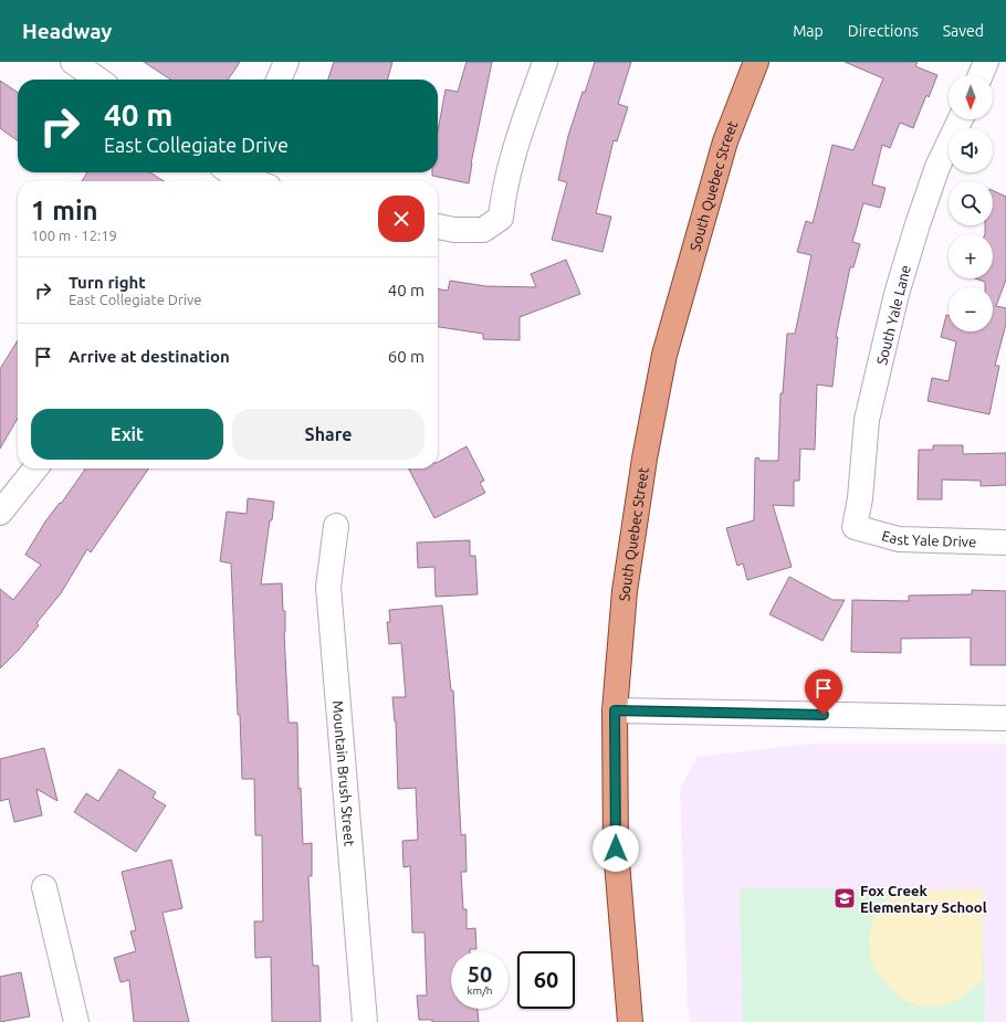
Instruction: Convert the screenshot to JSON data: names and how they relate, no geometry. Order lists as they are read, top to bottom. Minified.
{"streets":{"main road":["South Quebec Street"],"street":["South Yale Lane","East Yale Drive","Mountain Brush Street"]},"crossings":[["South Yale Lane","East Yale Drive"]],"places":{"school or university":["Fox Creek Elementary School"]},"north":"bottom","page":{"header":"Headway","nav":["Map","Directions","Saved"],"map_buttons":["+","−"],"turn":["40 m","East Collegiate Drive"],"heading":["1 min","100 m · 12:19"],"list":[{"name":"Turn right","note":"East Collegiate Drive","value":"40 m"},{"name":"Arrive at destination","value":"60 m"}],"buttons":["Exit","Share"],"speed":"50 km/h","limit":"60"}}
